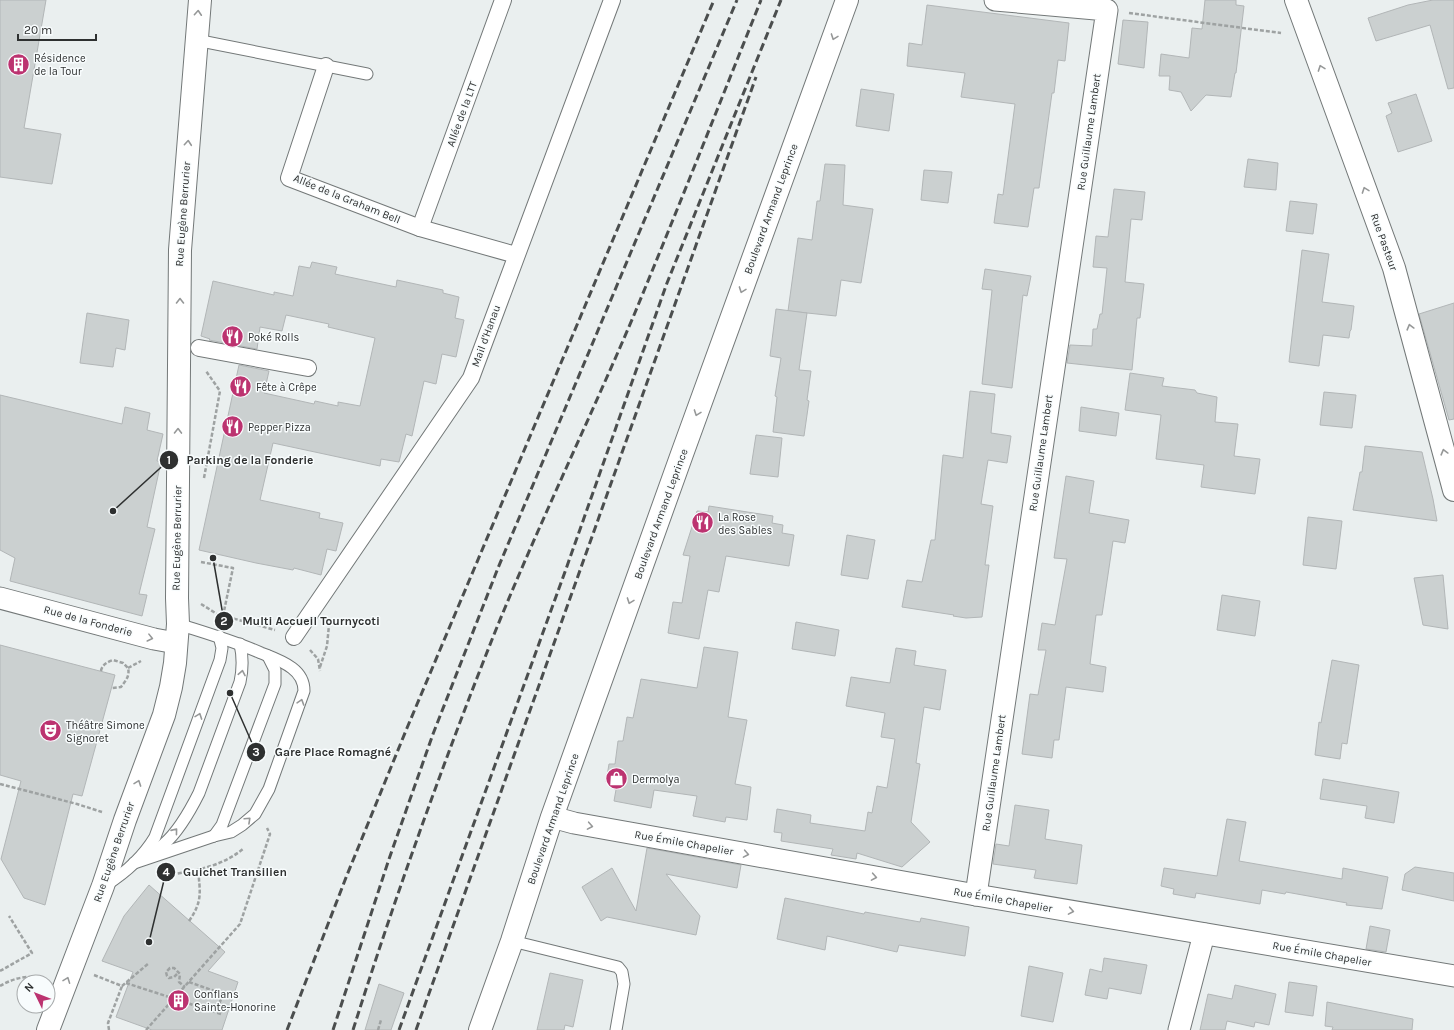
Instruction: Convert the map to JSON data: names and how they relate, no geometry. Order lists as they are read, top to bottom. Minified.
{"streets":{"street":["Allée de la LTT","Rue Guillaume Lambert","Allée de la Graham Bell","Boulevard Armand Leprince","Rue Eugène Berrurier","Rue Pasteur","Mail d'Hanau","Rue de la Fonderie","Rue Émile Chapelier"]},"crossings":[["Allée de la LTT","Allée de la Graham Bell"],["Rue Guillaume Lambert","Rue Émile Chapelier"],["Allée de la Graham Bell","Mail d'Hanau"],["Boulevard Armand Leprince","Rue Émile Chapelier"],["Rue Eugène Berrurier","Rue de la Fonderie"]],"one_way":["Boulevard Armand Leprince","Rue Eugène Berrurier","Rue Pasteur","Rue de la Fonderie","Rue Émile Chapelier"],"places":{"building":["Résidence de la Tour","Conflans Sainte-Honorine"],"restaurant":["Poké Rolls","Fête à Crêpe","Pepper Pizza","La Rose des Sables"],"other":["Parking de la Fonderie","Multi Accueil Tournycoti","Gare Place Romagné","Guichet Transilien"],"theatre":["Théâtre Simone Signoret"],"shop":["Dermolya"]},"scale_bar":"20 m","north":"top left"}
